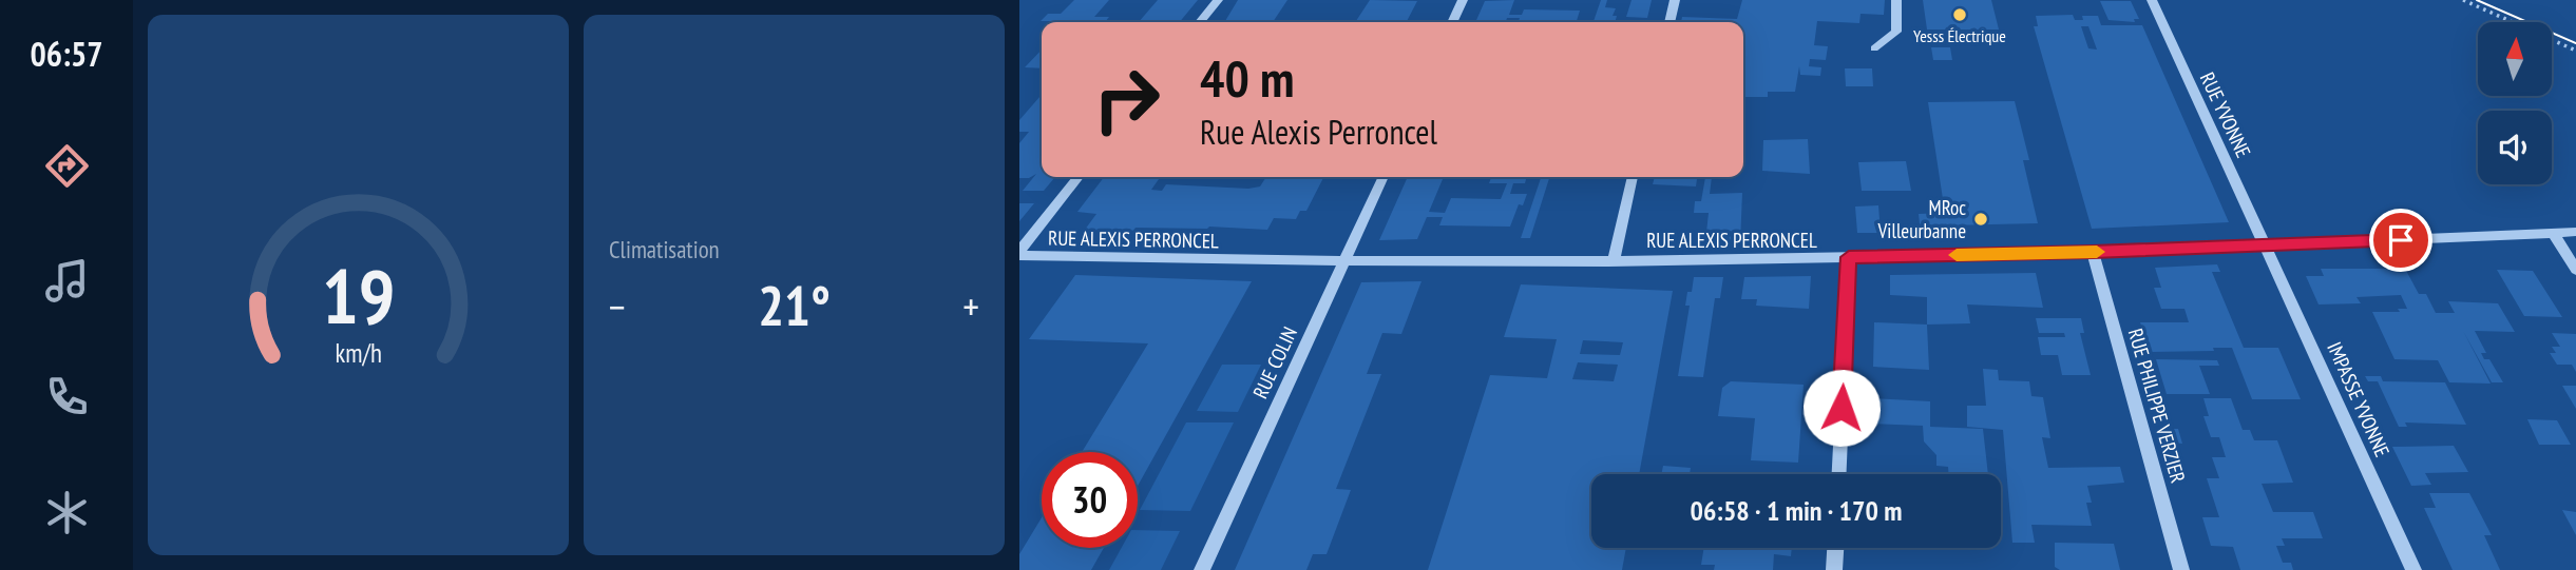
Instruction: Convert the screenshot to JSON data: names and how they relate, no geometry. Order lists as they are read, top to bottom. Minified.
{"streets":{"street":["RUE YVONNE","RUE ALEXIS PERRONCEL","RUE COLIN","IMPASSE YVONNE","RUE PHILIPPE VERZIER"]},"crossings":[["RUE YVONNE","RUE ALEXIS PERRONCEL"],["RUE YVONNE","IMPASSE YVONNE"],["RUE ALEXIS PERRONCEL","RUE COLIN"],["RUE ALEXIS PERRONCEL","IMPASSE YVONNE"],["RUE ALEXIS PERRONCEL","RUE PHILIPPE VERZIER"]],"places":["Yesss Électrique","MRoc Villeurbanne"],"north":"top","page":{"tabs":"06:57","tile":"Climatisation","turn":["40 m","Rue Alexis Perroncel"],"heat":["−","21°","+"],"limit":"30","trip":"06:58 · 1 min · 170 m","gauge":["19","km/h"]}}
